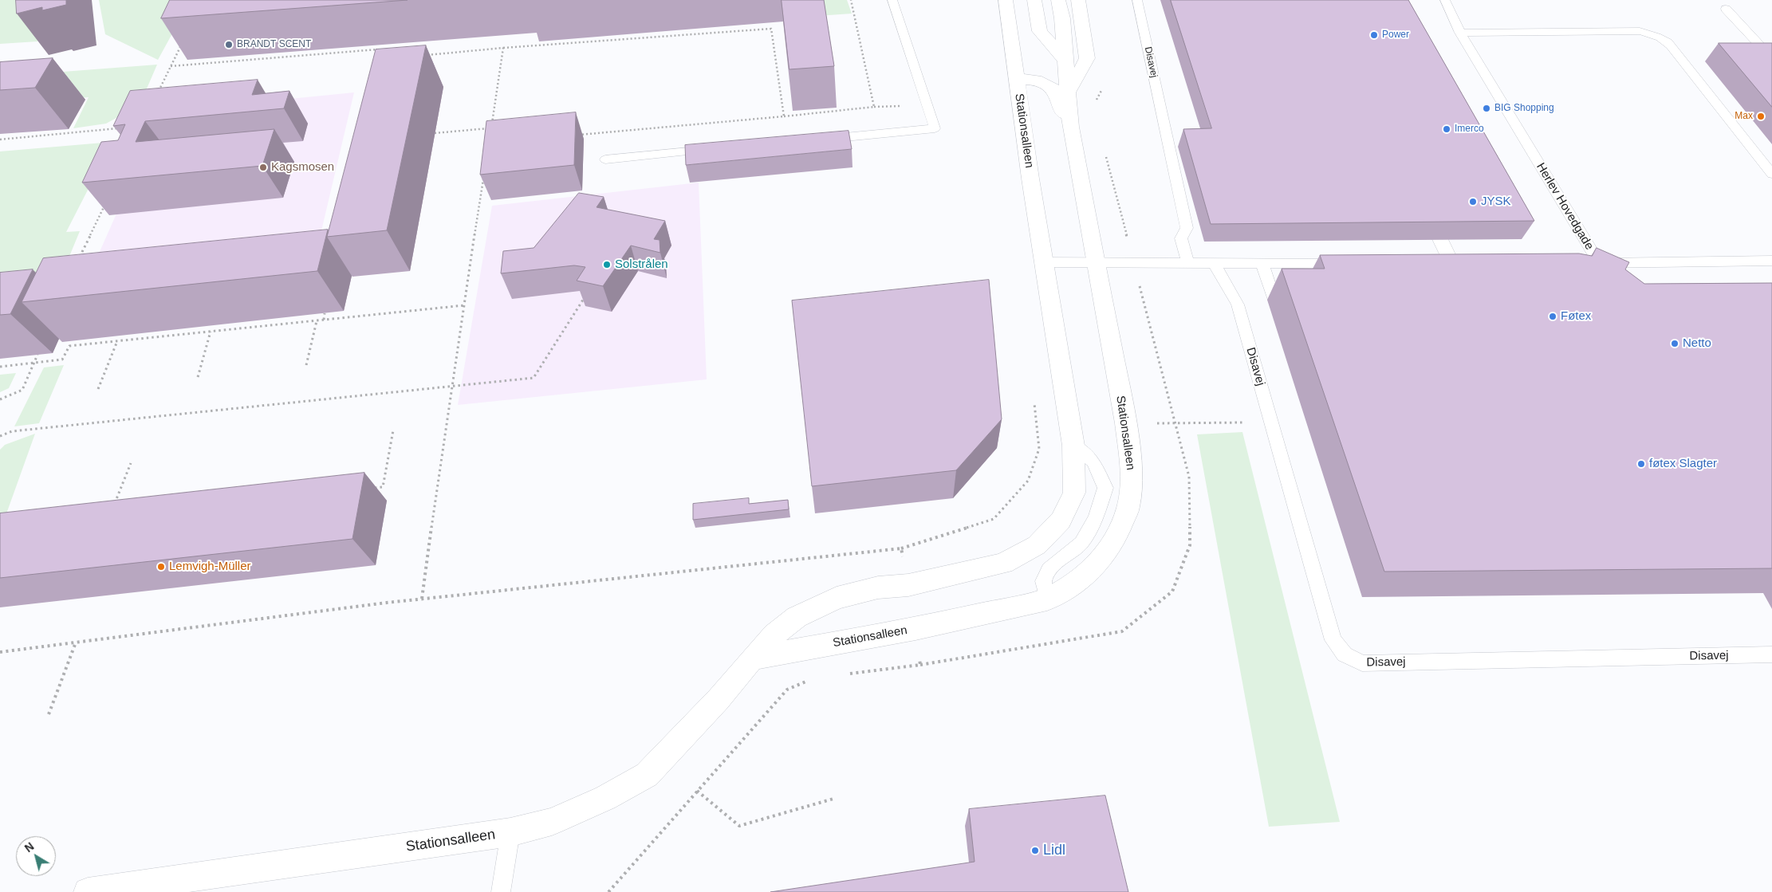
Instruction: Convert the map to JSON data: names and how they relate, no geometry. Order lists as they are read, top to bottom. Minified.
{"streets":{"street":["Stationsalleen"],"lane":["Disavej","Herlev Hovedgade"]},"places":["Power","BRANDT SCENT","BIG Shopping","Max","Imerco","Kagsmosen","JYSK","Solstrålen","Føtex","Netto","føtex Slagter","Lemvigh-Müller","Lidl"],"north":"top left"}
